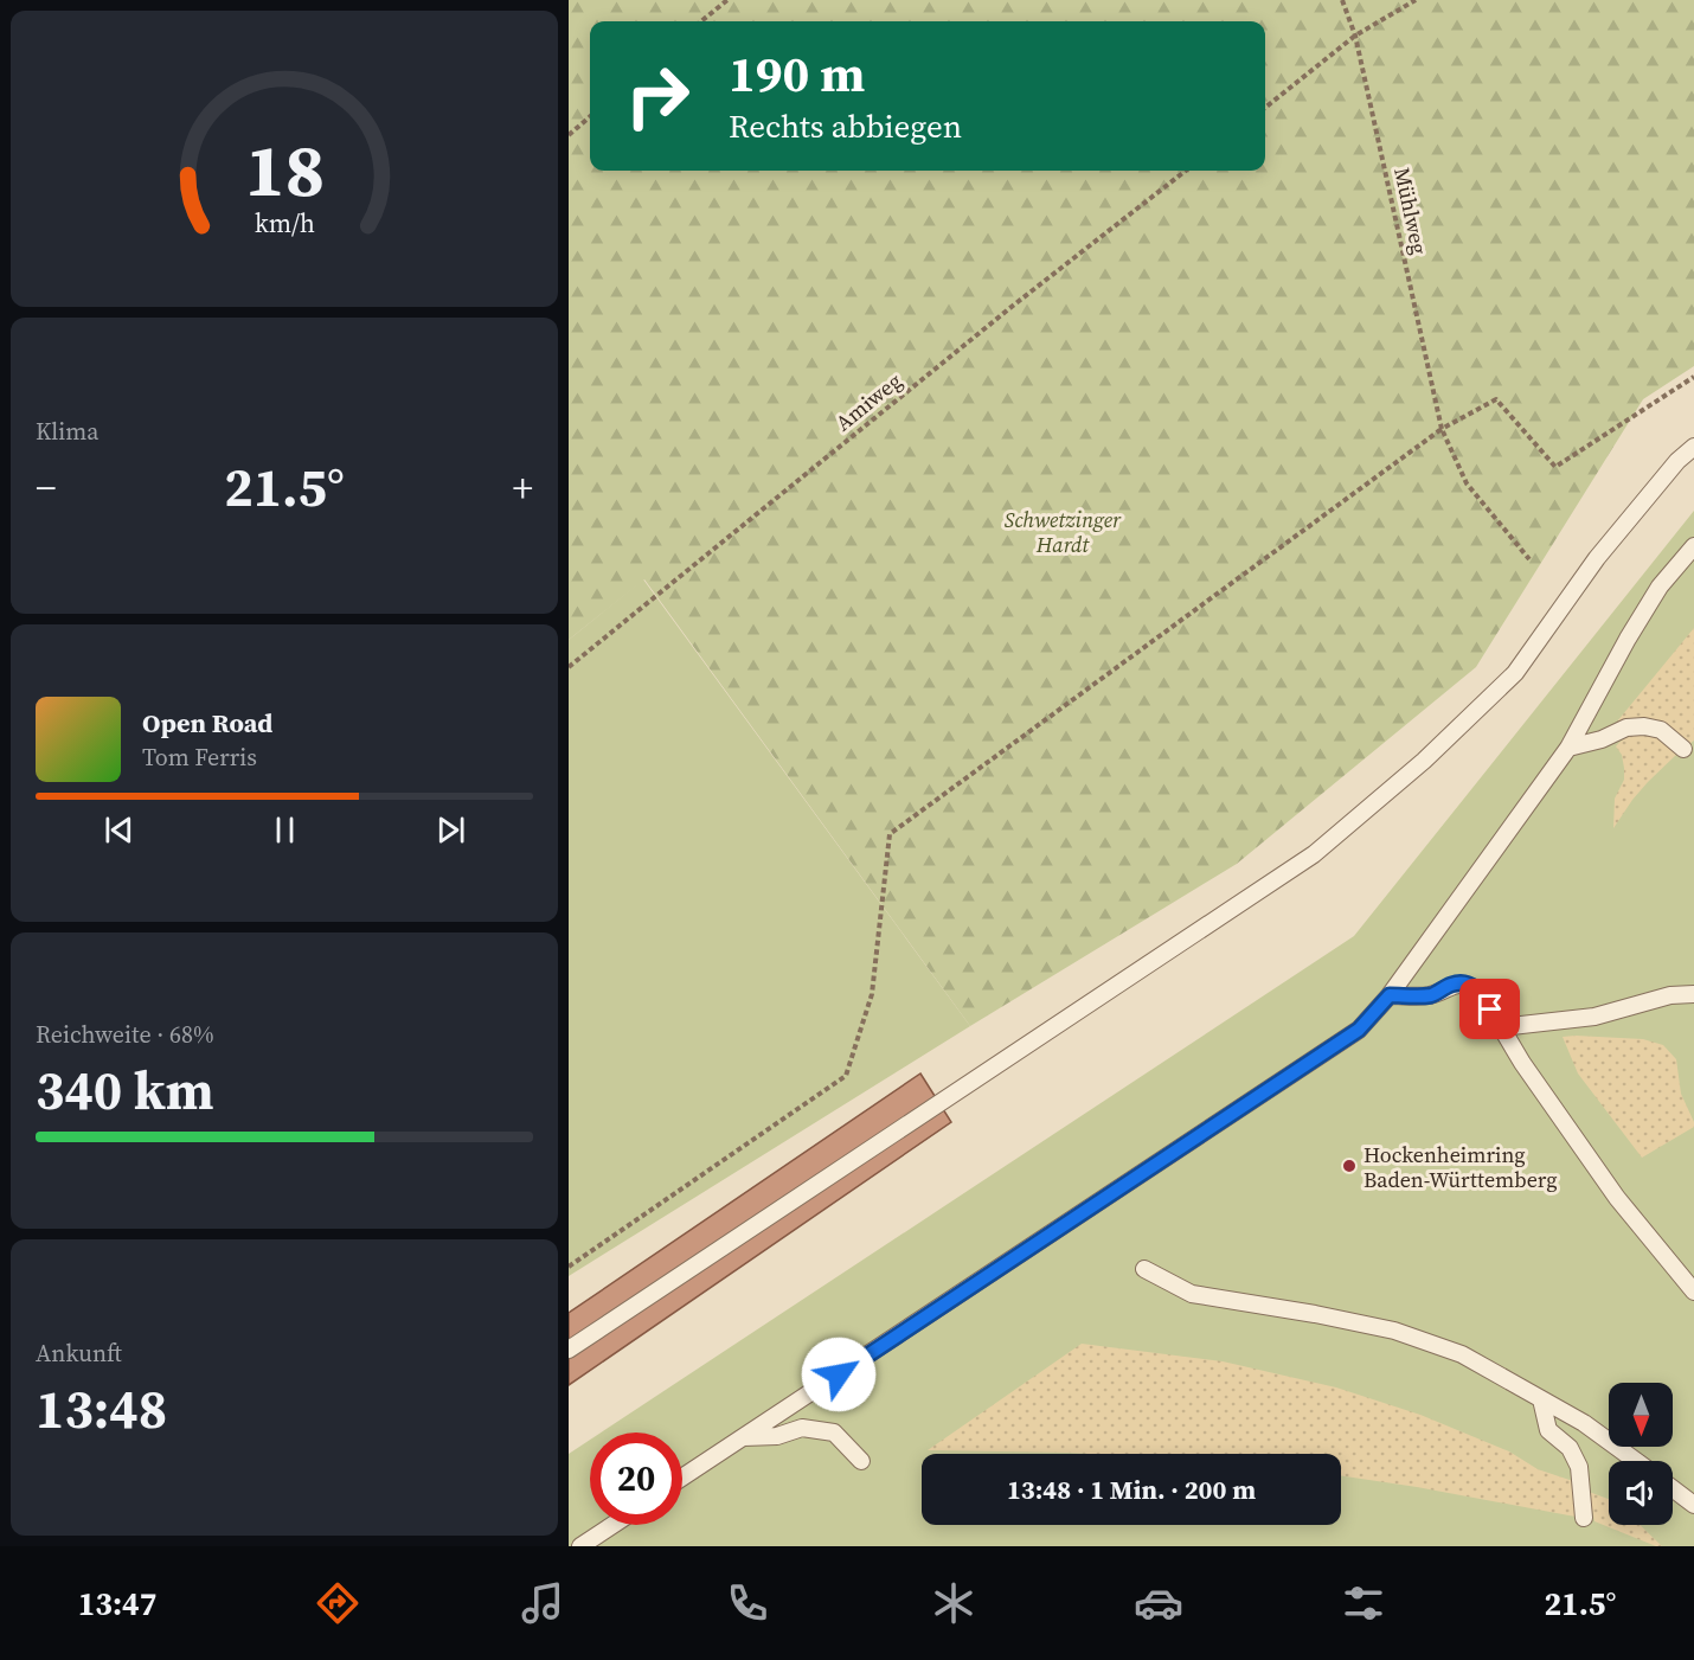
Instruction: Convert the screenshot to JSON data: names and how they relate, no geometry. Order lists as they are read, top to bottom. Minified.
{"streets":{"path":["Mühlweg","Amiweg"]},"parks":["Schwetzinger Hardt"],"places":["Hockenheimring Baden-Württemberg"],"north":"bottom","page":{"turn":["190 m","Rechts abbiegen"],"tile":["Klima",["Reichweite · 68%","340 km"],["Ankunft","13:48"]],"heat":["−","21.5°","+"],"song":["Open Road","Tom Ferris"],"limit":"20","trip":"13:48 · 1 Min. · 200 m","tabs":["13:47","21.5°"],"gauge":["18","km/h"]}}
